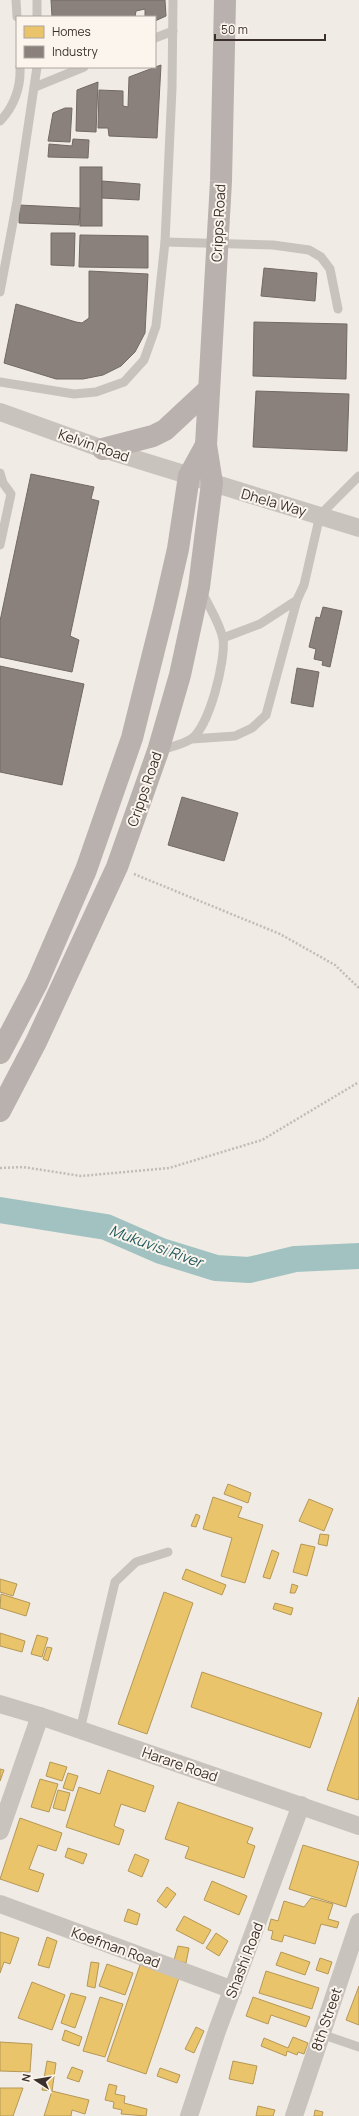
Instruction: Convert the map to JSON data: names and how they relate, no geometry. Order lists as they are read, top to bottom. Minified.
{"streets":{"main road":["Cripps Road"],"street":["Kelvin Road","Dhela Way","Harare Road","Koefman Road","Shashi Road","8th Street"]},"crossings":[["Cripps Road","Kelvin Road"],["Cripps Road","Dhela Way"],["Kelvin Road","Dhela Way"],["Harare Road","Shashi Road"],["Koefman Road","Shashi Road"]],"water":["Mukuvisi River"],"legend":["Homes","Industry"],"scale_bar":"50 m","north":"left"}
